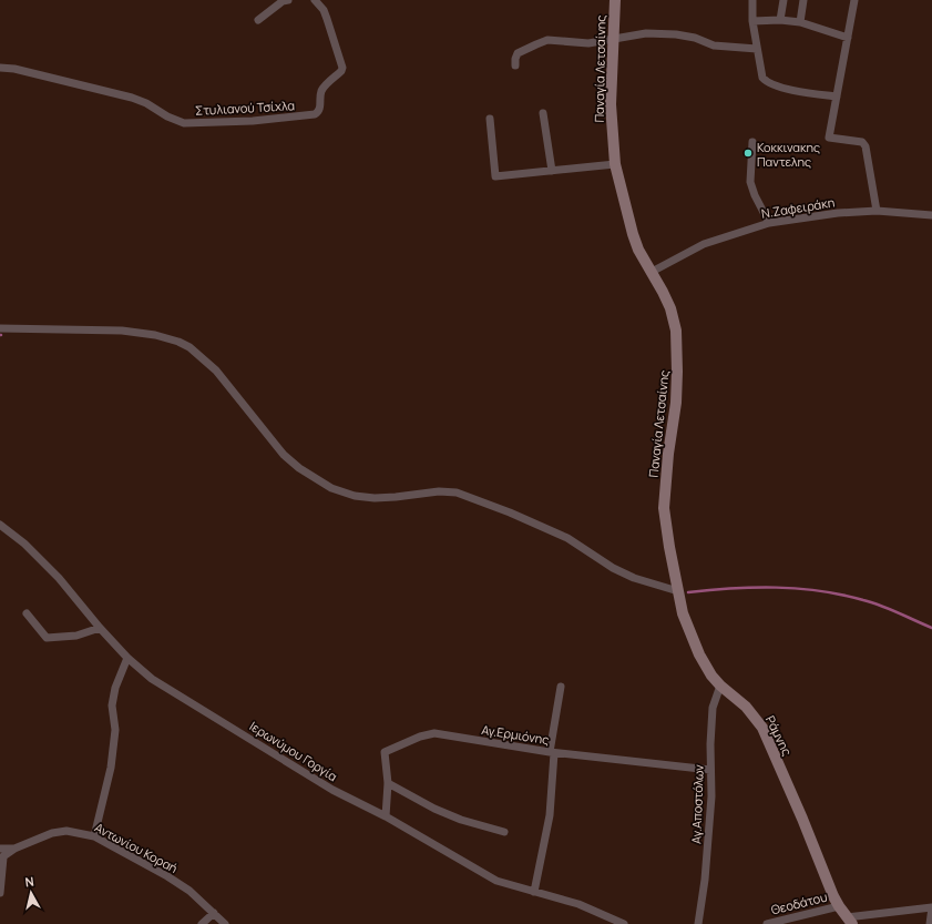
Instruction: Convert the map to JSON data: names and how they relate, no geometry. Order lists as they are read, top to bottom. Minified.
{"streets":{"main road":["Παναγία Λετσαίνης","Ράμνης"],"street":["Στυλιανού Τσίχλα","Ν.Ζαφειράκη","Αγ.Ερμιόνης","Ιερωνύμου Γοργία","Αγ.Αποστόλων","Αντωνίου Κοραή","Θεοδάτου"]},"crossings":[["Παναγία Λετσαίνης","Ν.Ζαφειράκη"],["Παναγία Λετσαίνης","Ράμνης"],["Αγ.Ερμιόνης","Ιερωνύμου Γοργία"],["Αγ.Ερμιόνης","Αγ.Αποστόλων"],["Ράμνης","Αγ.Αποστόλων"],["Ράμνης","Θεοδάτου"]],"places":["Κοκκινακης Παντελης"],"north":"top"}
